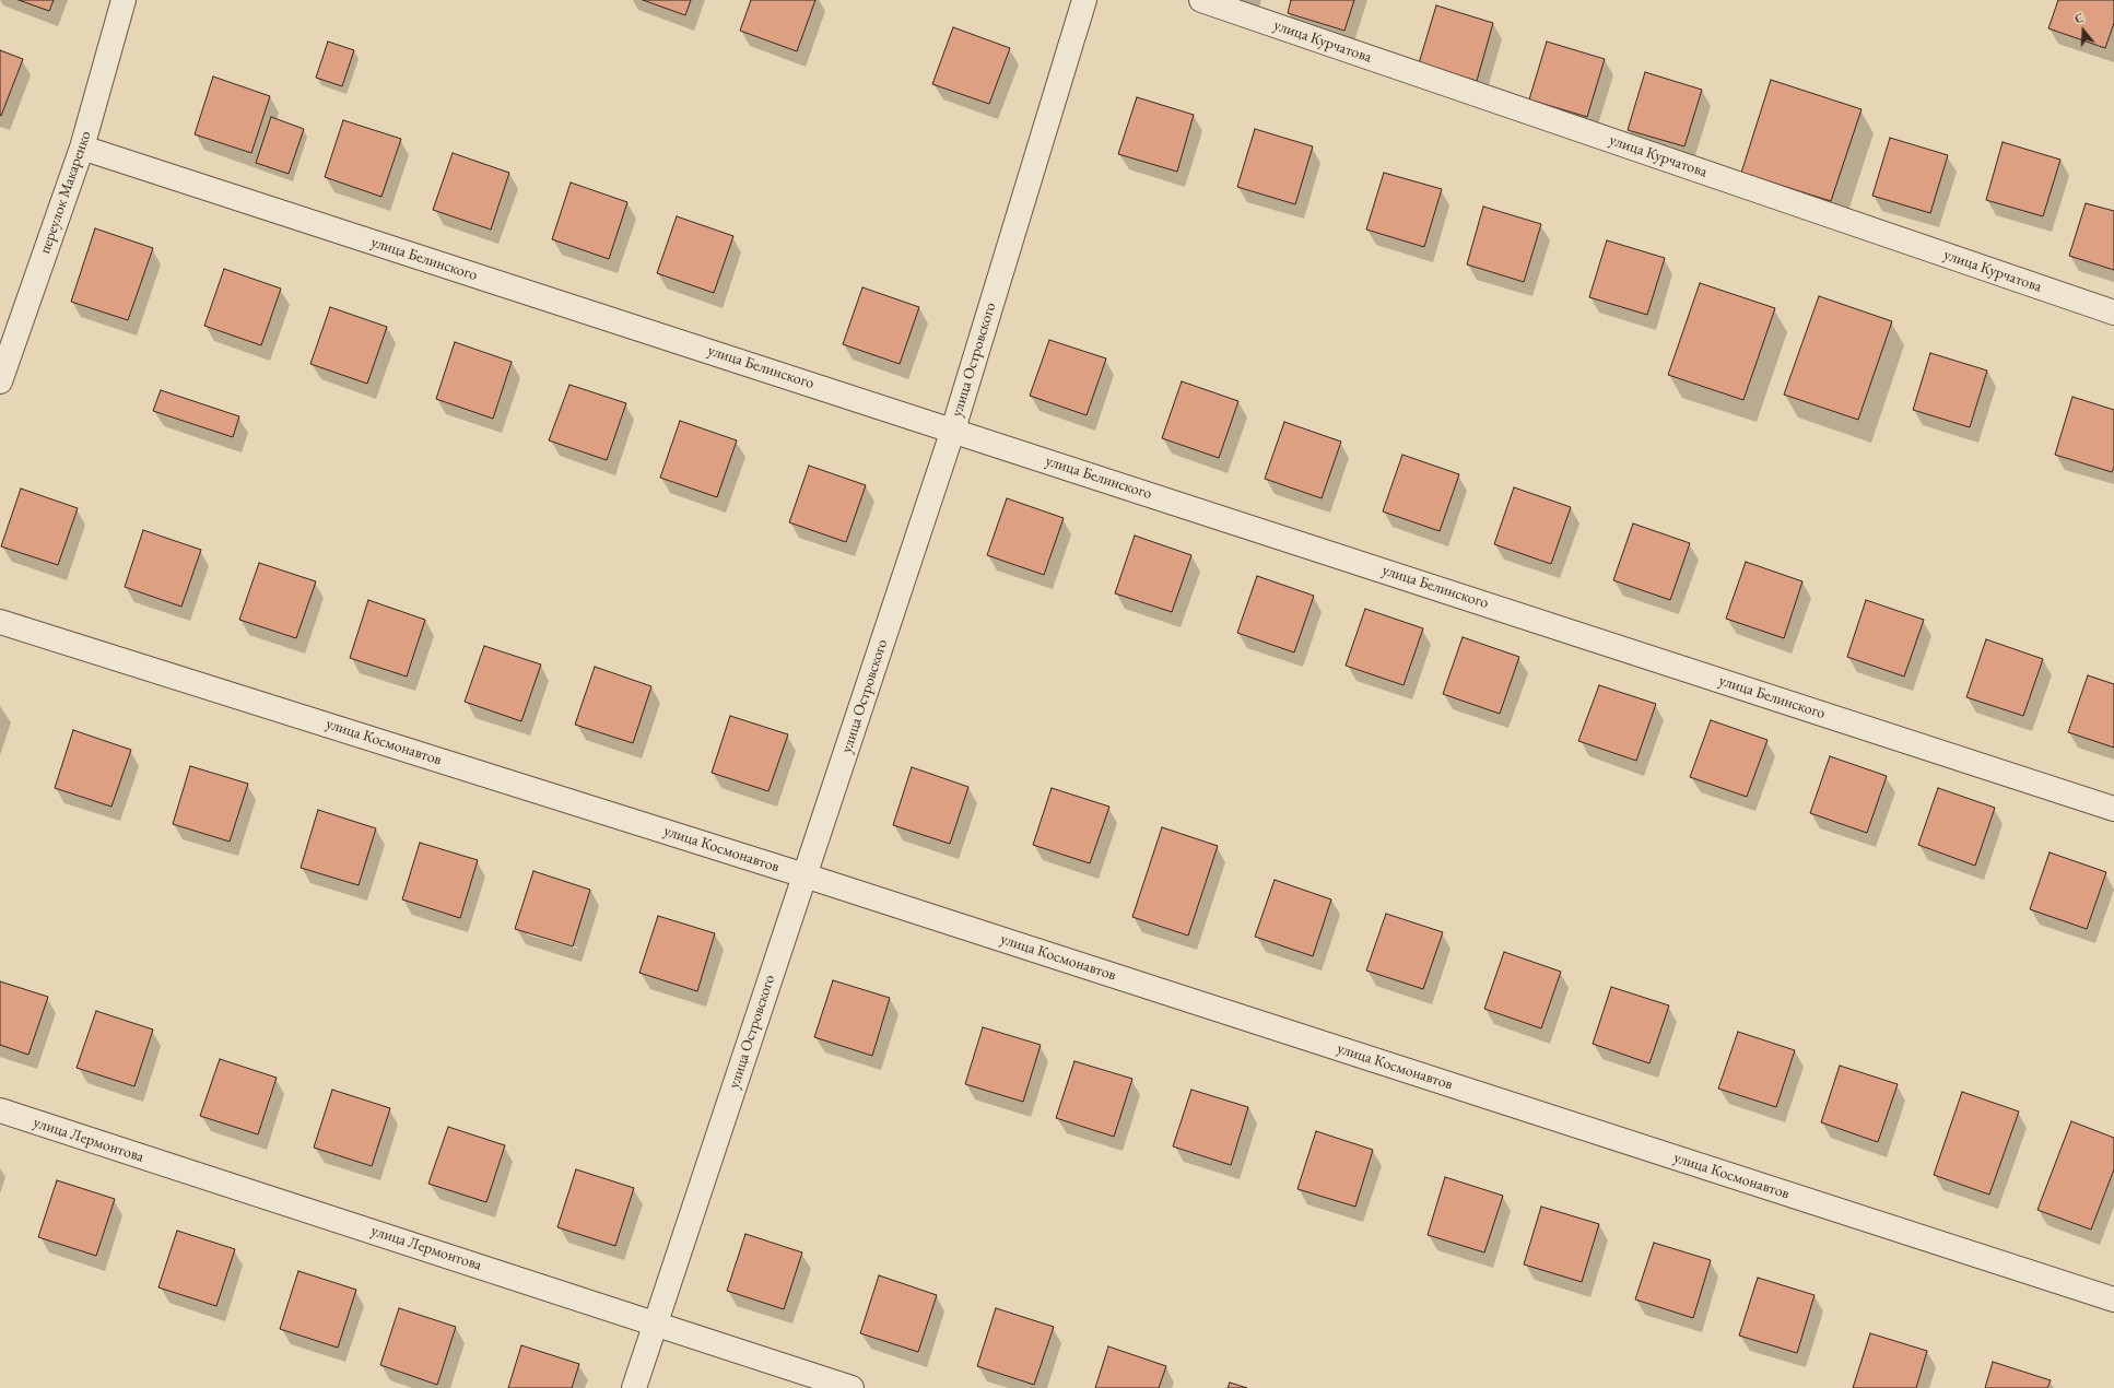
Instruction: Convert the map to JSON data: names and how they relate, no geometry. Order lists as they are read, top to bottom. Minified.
{"streets":{"street":["улица Курчатова","переулок Макаренко","улица Белинского","улица Островского","улица Космонавтов","улица Лермонтова"]},"crossings":[["переулок Макаренко","улица Белинского"],["улица Белинского","улица Островского"],["улица Островского","улица Космонавтов"],["улица Островского","улица Лермонтова"]],"north":"top"}
